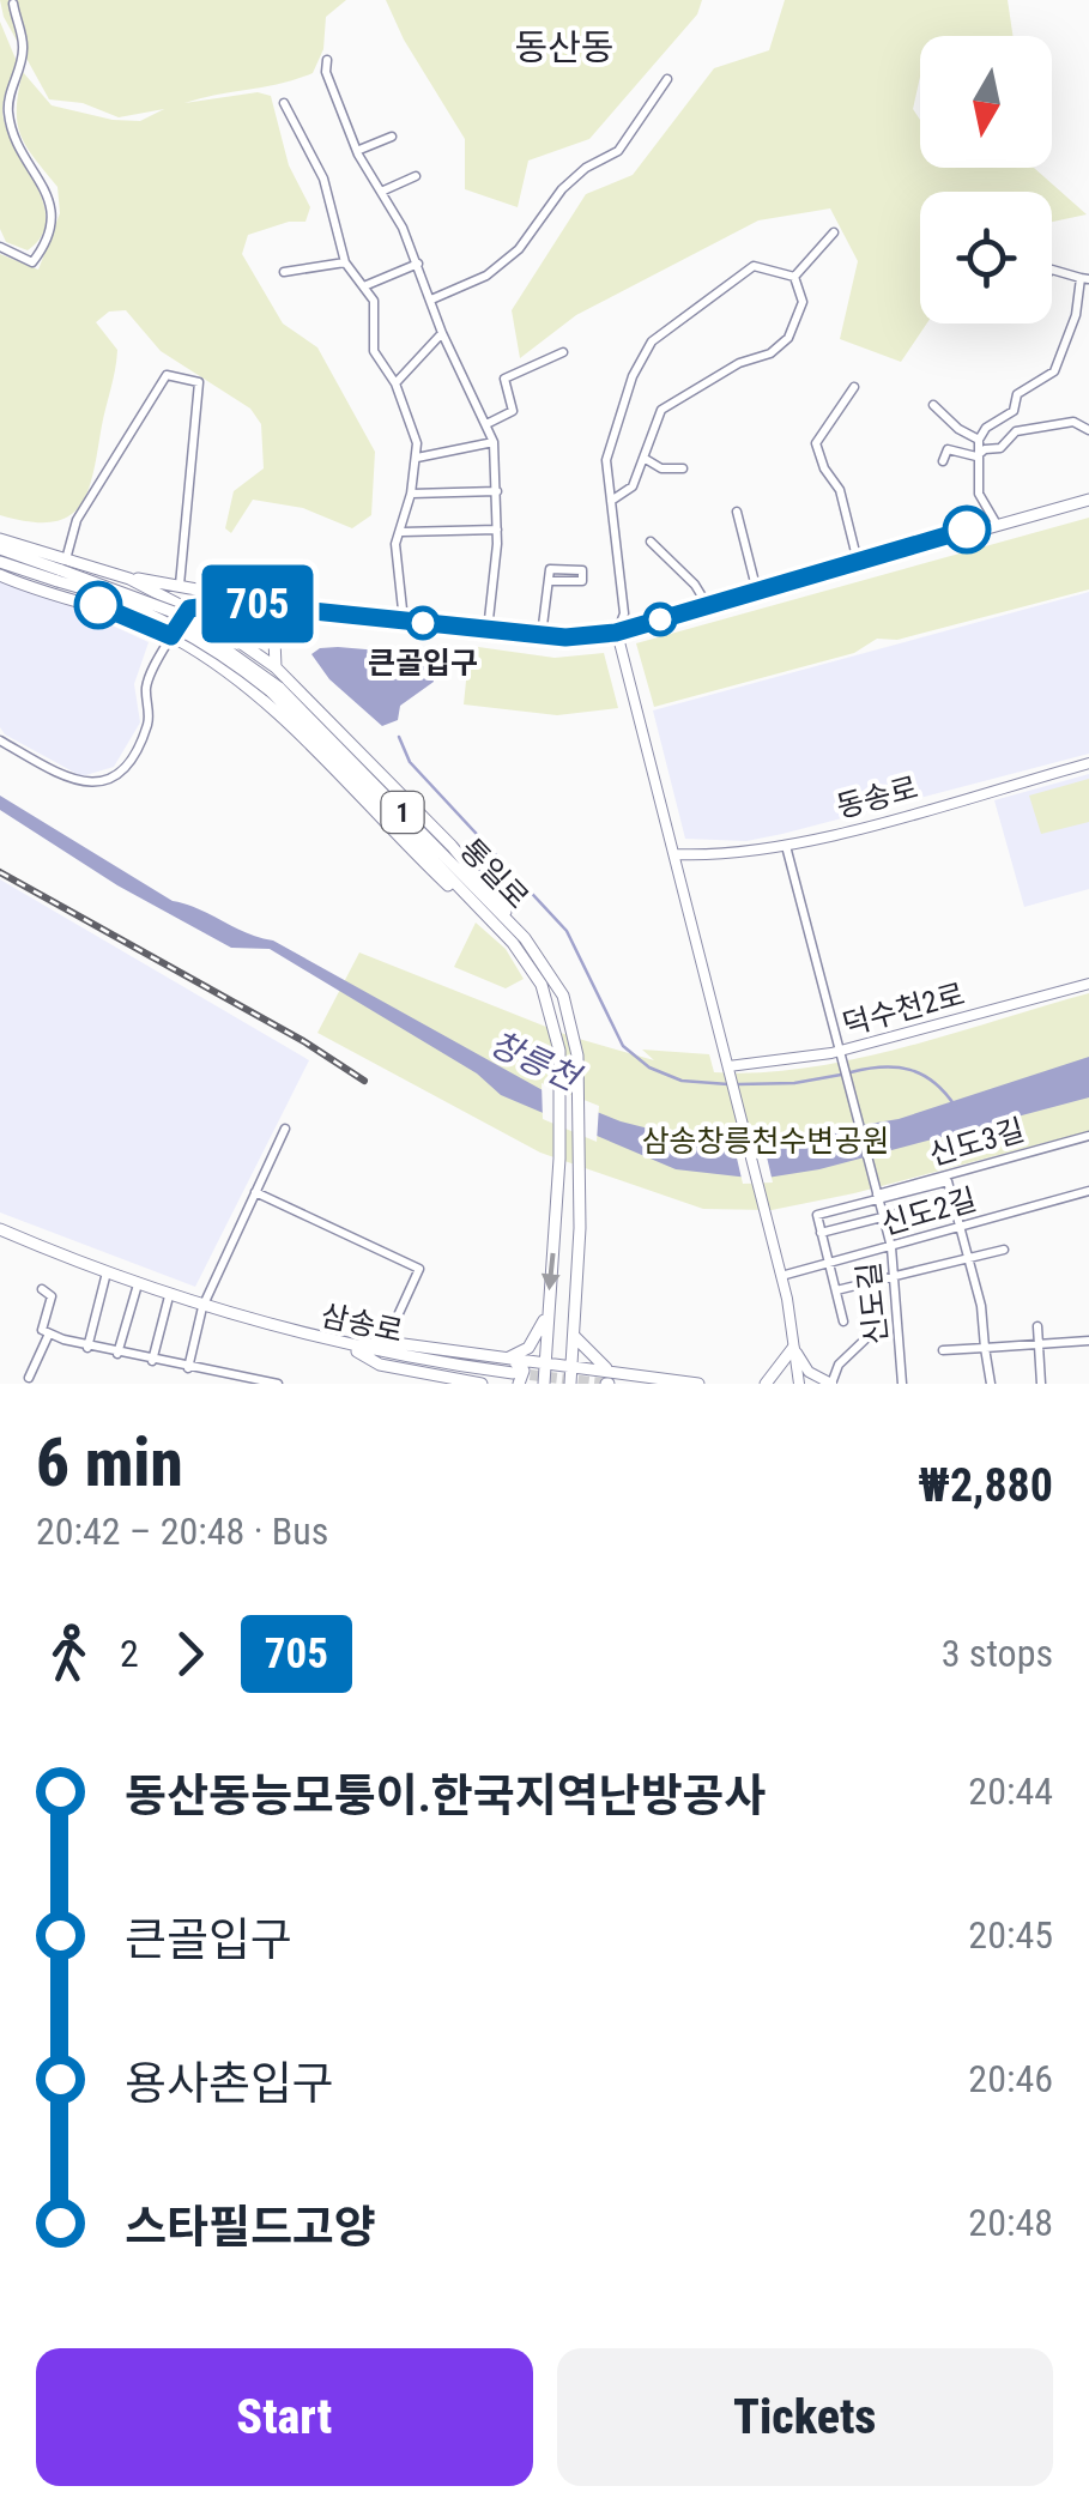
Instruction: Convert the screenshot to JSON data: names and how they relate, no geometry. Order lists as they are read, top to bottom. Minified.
{"streets":{"main road":["동송로","1","통일로","덕수천2로","삼송로"],"street":["신도3길","신도2길","신도길"]},"crossings":[["동송로","신도길"],["덕수천2로","신도길"],["신도3길","신도길"],["신도2길","신도길"]],"districts":["동산동"],"water":["창릉천"],"parks":["삼송창릉천수변공원"],"places":["큰골입구"],"lines":["bus line 705"],"north":"bottom","page":{"on_map":"705","heading":["6 min","20:42 – 20:48 · Bus","₩2,880"],"legs":["2","705","3 stops"],"list":[{"name":"동산동능모퉁이.한국지역난방공사","value":"20:44"},{"name":"큰골입구","value":"20:45"},{"name":"용사촌입구","value":"20:46"},{"name":"스타필드고양","value":"20:48"}],"buttons":["Start","Tickets"]}}
